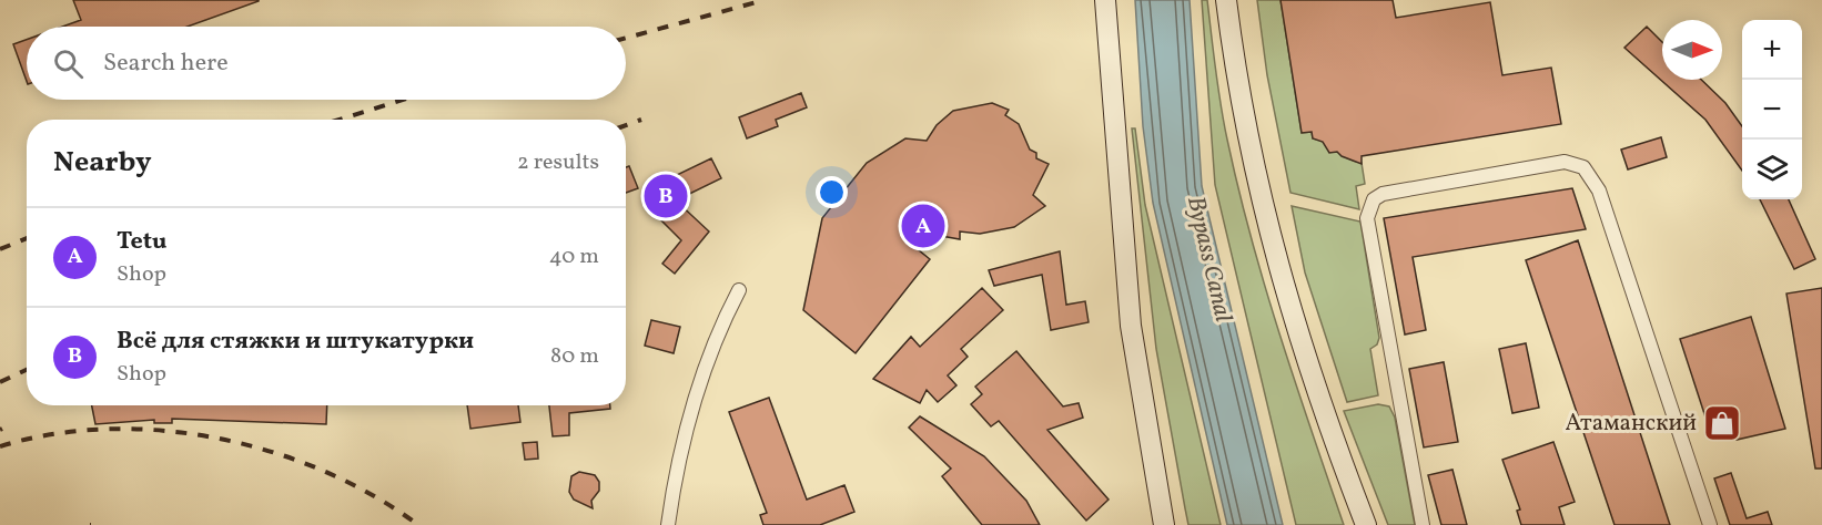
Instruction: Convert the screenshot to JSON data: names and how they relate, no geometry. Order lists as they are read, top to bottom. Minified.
{"water":["Bypass Canal"],"places":{"shop":["Атаманский"]},"north":"right","page":{"map_buttons":["+","−"],"search":"Search here","heading":["Nearby","2 results"],"pins":["B","A"],"list":[{"mark":"A","name":"Tetu","note":"Shop","value":"40 m"},{"mark":"B","name":"Всё для стяжки и штукатурки","note":"Shop","value":"80 m"}]}}
